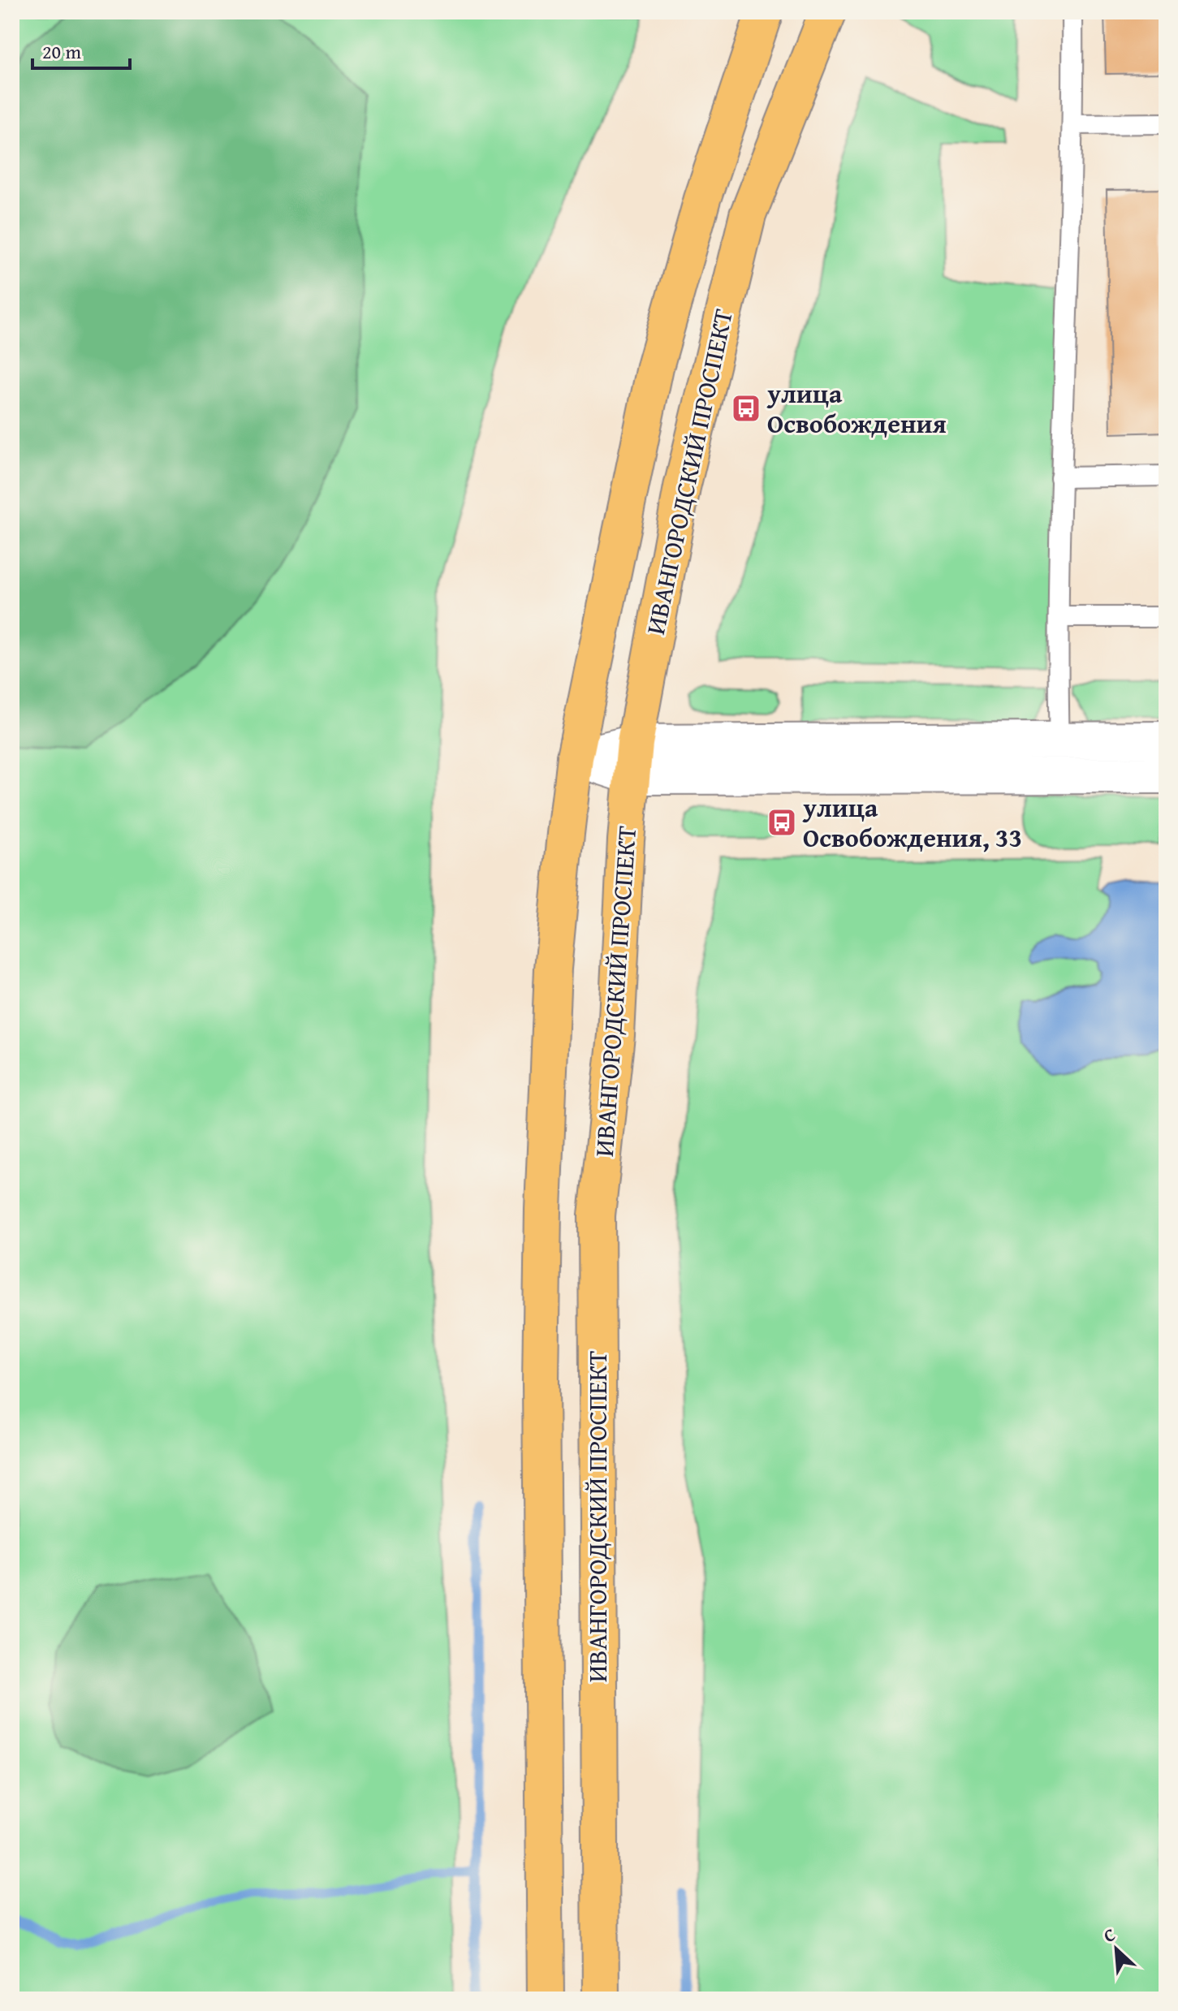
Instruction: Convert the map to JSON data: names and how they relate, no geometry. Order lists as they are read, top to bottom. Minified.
{"streets":{"highway":["ИВАНГОРОДСКИЙ ПРОСПЕКТ"]},"places":{"bus stop":["улица Освобождения","улица Освобождения, 33"]},"scale_bar":"20 m","north":"top left"}
